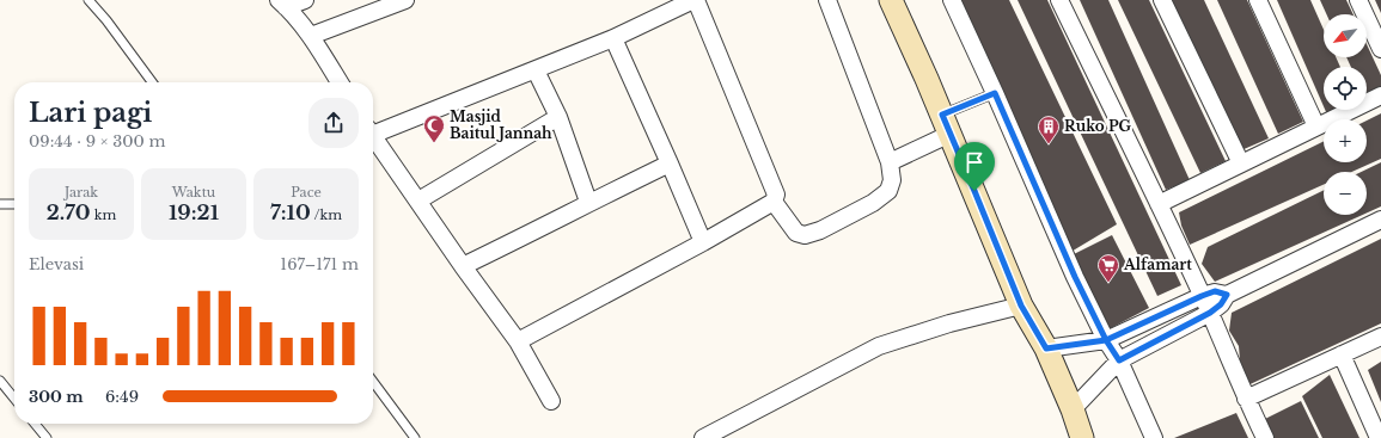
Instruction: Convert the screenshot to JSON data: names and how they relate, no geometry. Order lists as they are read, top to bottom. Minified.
{"places":{"mosque":["Masjid Baitul Jannah"],"building":["Ruko PG"],"supermarket":["Alfamart"]},"north":"bottom left","page":{"map_buttons":["+","−"],"heading":["Lari pagi","09:44 · 9 × 300 m"],"stats":[["Jarak","2.70 km"],["Waktu","19:21"],["Pace","7:10 /km"]],"chart":["Elevasi","167–171 m"],"list":[{"name":"300 m","note":"6:49"}]}}
